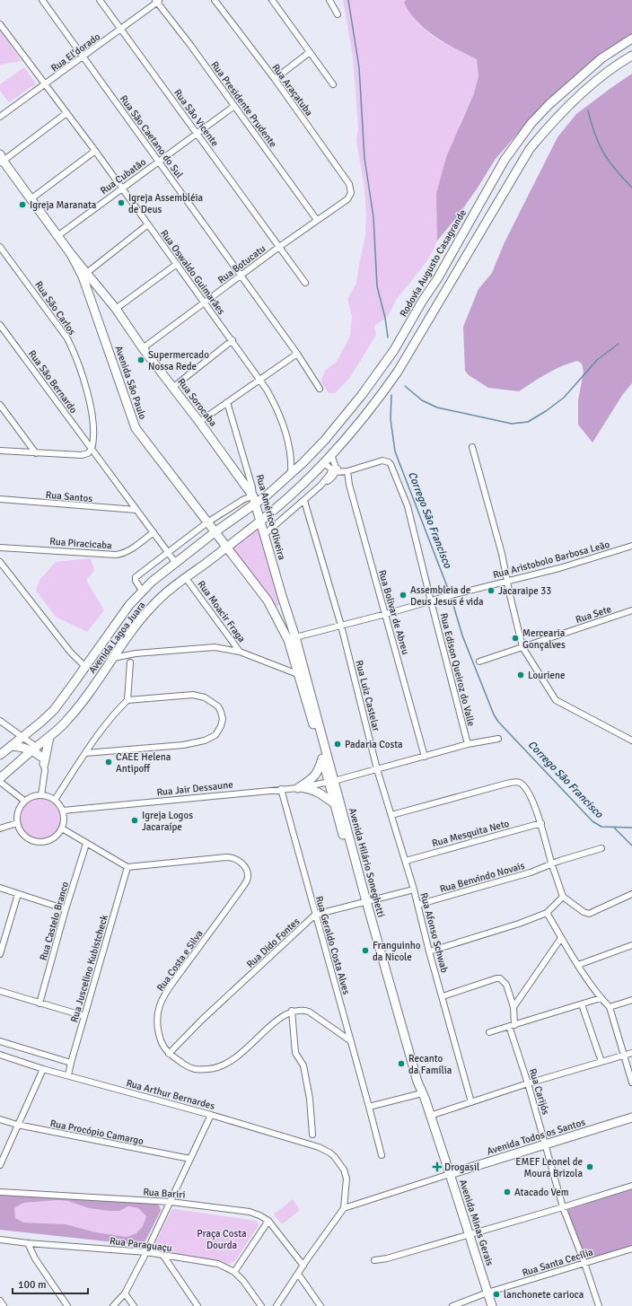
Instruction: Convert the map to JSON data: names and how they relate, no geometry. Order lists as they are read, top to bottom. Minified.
{"streets":{"street":["Rua El'dorado","Rua Araçatuba","Rua Presidente Prudente","Rua São Vicente","Rua São Caetano do Sul","Rua Cubatão","Rodovia Augusto Casagrande","Rua Botucatu","Rua Oswaldo Guimarães","Rua São Carlos","Rua São Bernardo","Avenida São Paulo","Rua Sorocaba","Rua Santos","Rua Américo Oliveira","Rua Piracicaba","Rua Aristobolo Barbosa Leão","Rua Moacir Fraga","Rua Bolivar de Abreu","Rua Sete","Avenida Lagoa Juara","Rua Edison Queiroz do Valle","Rua Luiz Castelar","Rua Jair Dessaune","Rua Mesquita Neto","Avenida Hilário Soneghetti","Rua Benvindo Novais","Rua Castelo Branco","Rua Afonso Schwab","Rua Dido Fontes","Rua Geraldo Costa Alves","Rua Costa e Silva","Rua Juscelino Kubistcheck","Rua Carijós","Rua Arthur Bernardes","Rua Procópio Camargo","Avenida Todos os Santos","Rua Bariri","Avenida Minas Gerais","Rua Paraguaçu","Rua Santa Cecília"]},"crossings":[["Rua El'dorado","Rua Presidente Prudente"],["Rua El'dorado","Rua São Vicente"],["Rua El'dorado","Rua São Caetano do Sul"],["Rua El'dorado","Rua Oswaldo Guimarães"],["Rua Araçatuba","Rua Botucatu"],["Rua Presidente Prudente","Rua Cubatão"],["Rua Presidente Prudente","Rua Botucatu"],["Rua São Vicente","Rua Cubatão"],["Rua São Vicente","Rua Botucatu"],["Rua São Caetano do Sul","Rua Cubatão"],["Rua São Caetano do Sul","Rua Botucatu"],["Rua Cubatão","Rua Oswaldo Guimarães"],["Rua Cubatão","Avenida São Paulo"],["Rodovia Augusto Casagrande","Rua Oswaldo Guimarães"],["Rodovia Augusto Casagrande","Rua Sorocaba"],["Rodovia Augusto Casagrande","Rua Américo Oliveira"],["Rodovia Augusto Casagrande","Avenida Lagoa Juara"],["Rua Botucatu","Rua Oswaldo Guimarães"],["Rua Botucatu","Rua Sorocaba"],["Rua São Carlos","Rua São Bernardo"],["Avenida São Paulo","Rua Sorocaba"],["Avenida São Paulo","Rua Américo Oliveira"],["Avenida São Paulo","Rua Aristobolo Barbosa Leão"],["Avenida São Paulo","Avenida Lagoa Juara"],["Avenida São Paulo","Avenida Hilário Soneghetti"],["Rua Sorocaba","Rua Américo Oliveira"],["Rua Sorocaba","Avenida Lagoa Juara"],["Rua Américo Oliveira","Rua Aristobolo Barbosa Leão"],["Rua Américo Oliveira","Avenida Lagoa Juara"],["Rua Américo Oliveira","Avenida Hilário Soneghetti"],["Rua Aristobolo Barbosa Leão","Rua Bolivar de Abreu"],["Rua Aristobolo Barbosa Leão","Rua Edison Queiroz do Valle"],["Rua Aristobolo Barbosa Leão","Rua Luiz Castelar"],["Rua Aristobolo Barbosa Leão","Avenida Hilário Soneghetti"],["Rua Moacir Fraga","Avenida Lagoa Juara"],["Rua Moacir Fraga","Avenida Hilário Soneghetti"],["Rua Bolivar de Abreu","Rua Edison Queiroz do Valle"],["Rua Bolivar de Abreu","Rua Jair Dessaune"],["Rua Edison Queiroz do Valle","Rua Jair Dessaune"],["Rua Luiz Castelar","Rua Jair Dessaune"],["Rua Luiz Castelar","Rua Afonso Schwab"],["Rua Jair Dessaune","Avenida Hilário Soneghetti"],["Rua Jair Dessaune","Rua Afonso Schwab"],["Rua Jair Dessaune","Rua Geraldo Costa Alves"],["Rua Mesquita Neto","Rua Afonso Schwab"],["Avenida Hilário Soneghetti","Rua Dido Fontes"],["Avenida Hilário Soneghetti","Avenida Minas Gerais"],["Rua Benvindo Novais","Rua Afonso Schwab"],["Rua Afonso Schwab","Rua Dido Fontes"],["Rua Afonso Schwab","Rua Carijós"],["Rua Dido Fontes","Rua Geraldo Costa Alves"],["Rua Dido Fontes","Rua Costa e Silva"],["Rua Costa e Silva","Rua Juscelino Kubistcheck"],["Rua Juscelino Kubistcheck","Rua Arthur Bernardes"],["Rua Carijós","Avenida Todos os Santos"],["Rua Carijós","Rua Santa Cecília"],["Rua Arthur Bernardes","Avenida Todos os Santos"],["Avenida Todos os Santos","Avenida Minas Gerais"],["Avenida Minas Gerais","Rua Santa Cecília"]],"water":["Corrego São Francisco"],"parks":["Praça Costa Dourda"],"places":{"other":["Igreja Assembléia de Deus","Igreja Maranata","Supermercado Nossa Rede","Jacaraipe 33","Assembleia de Deus Jesus é vida","Mercearia Gonçalves","Louriene","Padaria Costa","CAEE Helena Antipoff","Igreja Logos Jacaraípe","Franguinho da Nicole","Recanto da Família","EMEF Leonel de Moura Brizola","Atacado Vem","lanchonete carioca"],"health":["Drogasil"]},"scale_bar":"100 m"}
